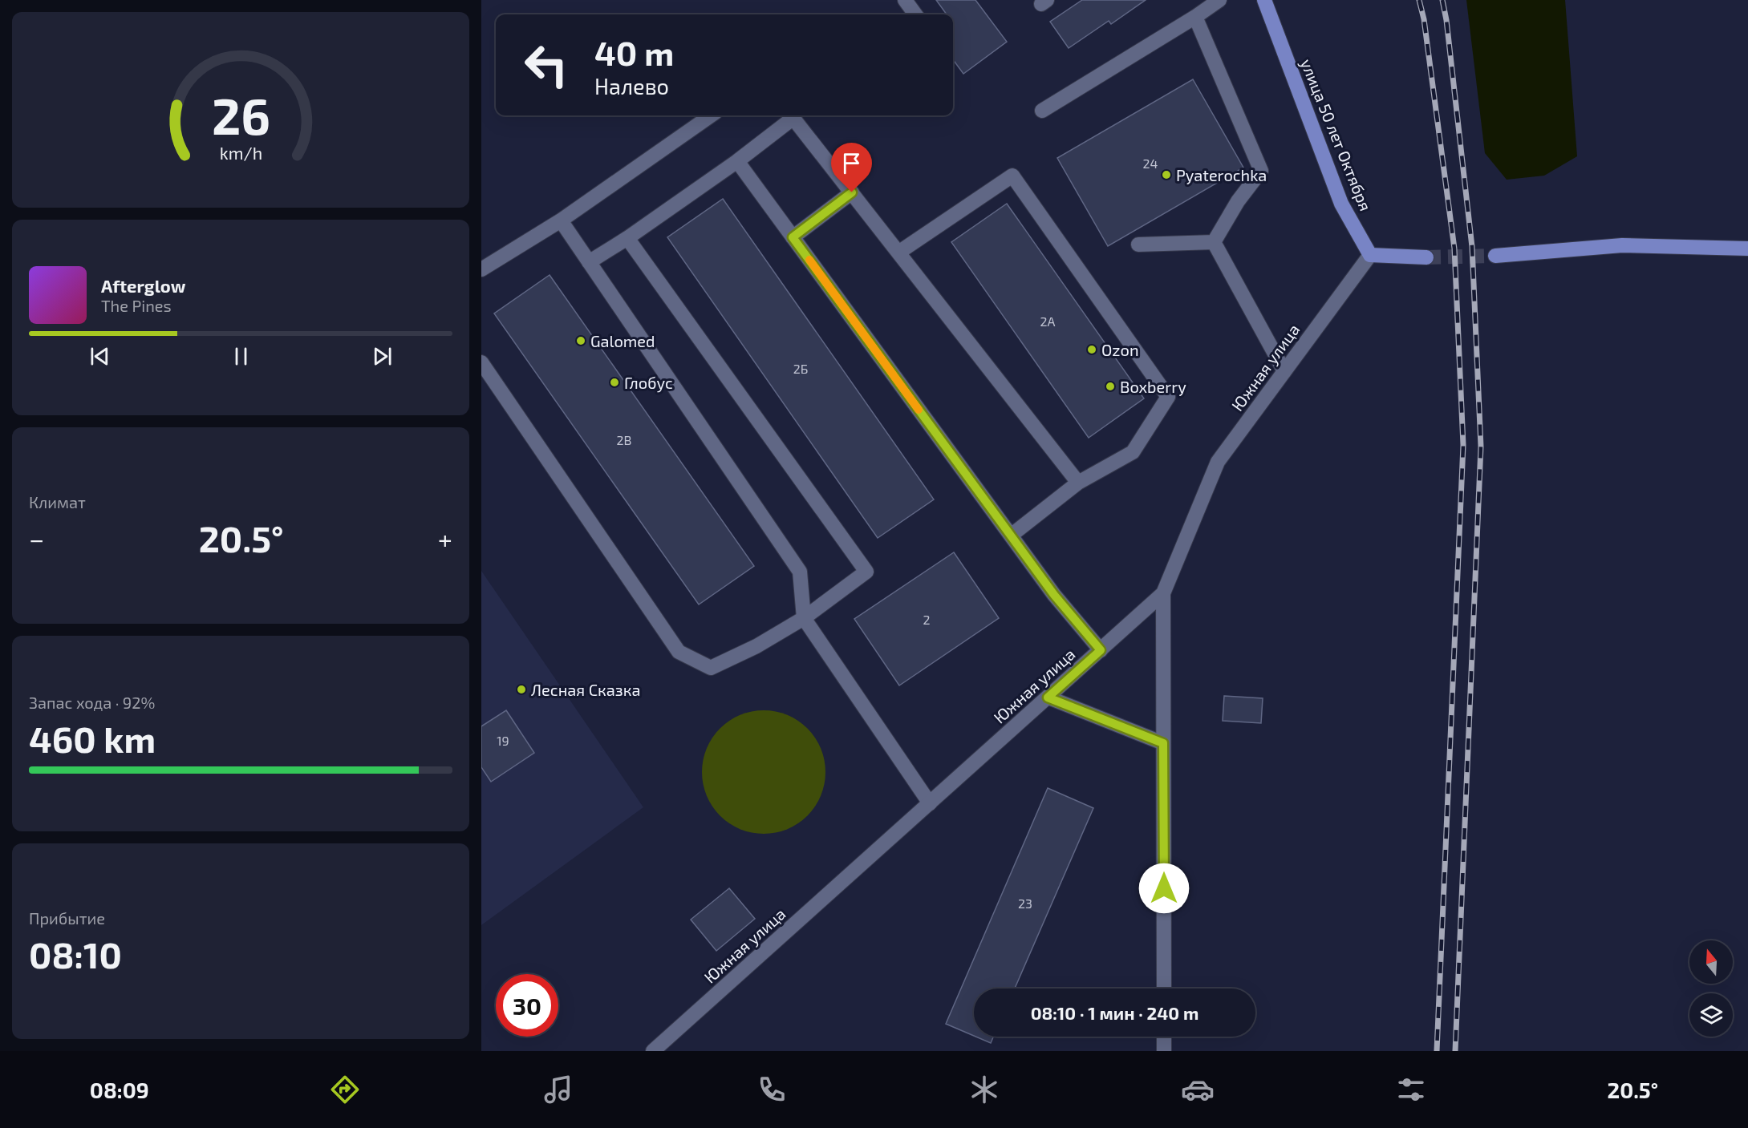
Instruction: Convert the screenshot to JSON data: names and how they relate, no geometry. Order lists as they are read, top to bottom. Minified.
{"streets":{"main road":["улица 50 лет Октября"],"street":["Южная улица"]},"crossings":[["улица 50 лет Октября","Южная улица"]],"places":["Pyaterochka","Galomed","Ozon","Глобус","Boxberry","Лесная Сказка"],"house_numbers":["24","2А","2Б","2В","2","19","23"],"north":"top","page":{"turn":["40 m","Налево"],"song":["Afterglow","The Pines"],"tile":["Климат",["Запас хода · 92%","460 km"],["Прибытие","08:10"]],"heat":["−","20.5°","+"],"limit":"30","trip":"08:10 · 1 мин · 240 m","tabs":["08:09","20.5°"],"gauge":["26","km/h"]}}
